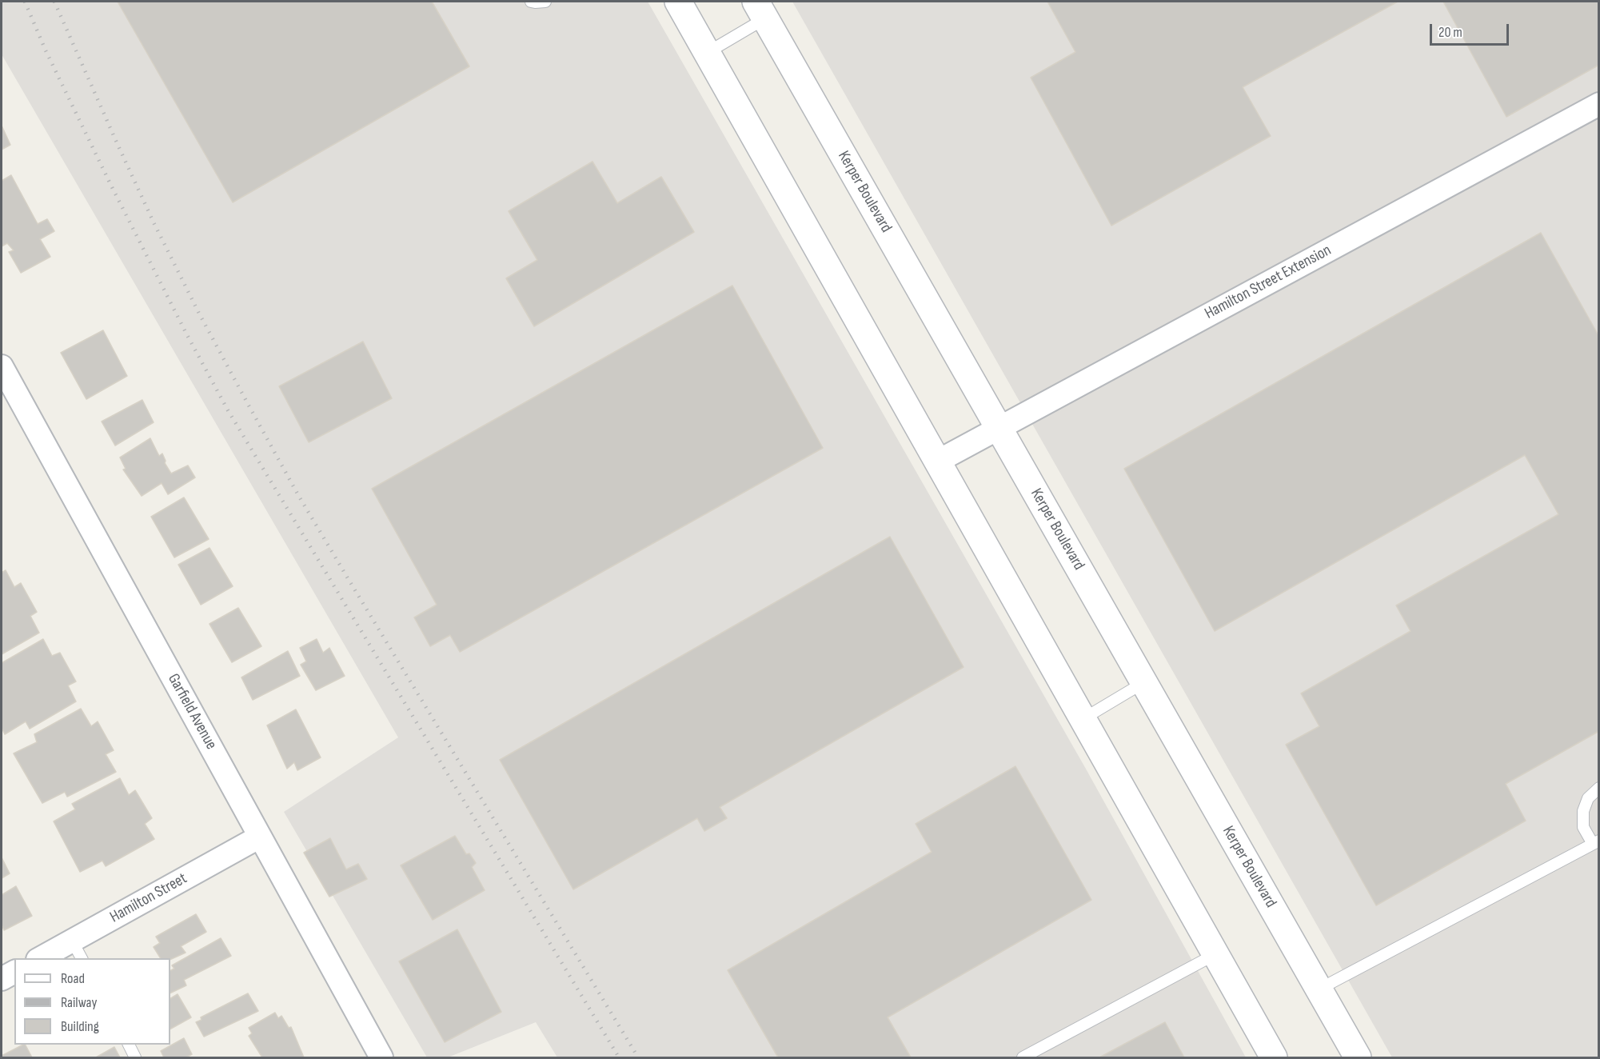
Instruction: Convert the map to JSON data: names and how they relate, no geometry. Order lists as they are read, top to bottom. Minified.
{"streets":{"street":["Kerper Boulevard","Hamilton Street Extension","Garfield Avenue","Hamilton Street"]},"crossings":[["Kerper Boulevard","Hamilton Street Extension"],["Garfield Avenue","Hamilton Street"]],"legend":["Road","Railway","Building"],"scale_bar":"20 m"}
